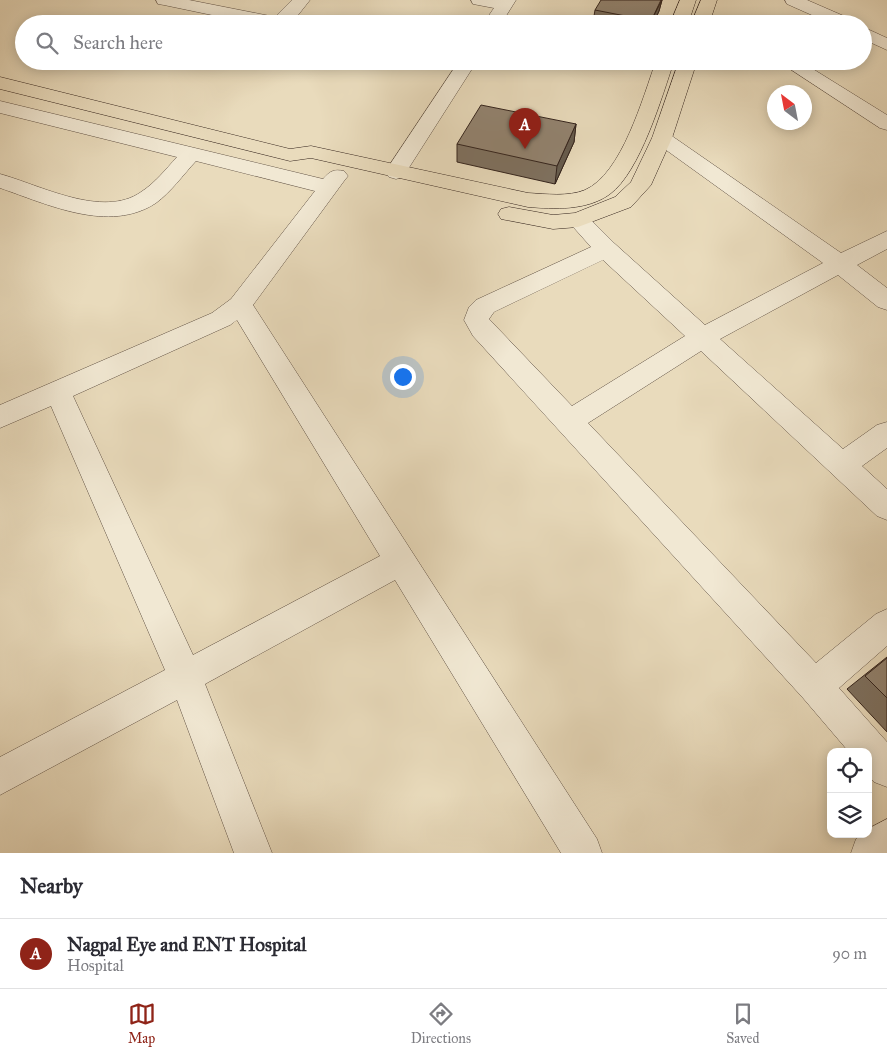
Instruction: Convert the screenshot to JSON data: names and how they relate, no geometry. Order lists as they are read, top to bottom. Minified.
{"north":"top left","page":{"search":"Search here","pins":"A","heading":"Nearby","list":[{"mark":"A","name":"Nagpal Eye and ENT Hospital","note":"Hospital","value":"90 m"}],"nav":["Map","Directions","Saved"]}}
